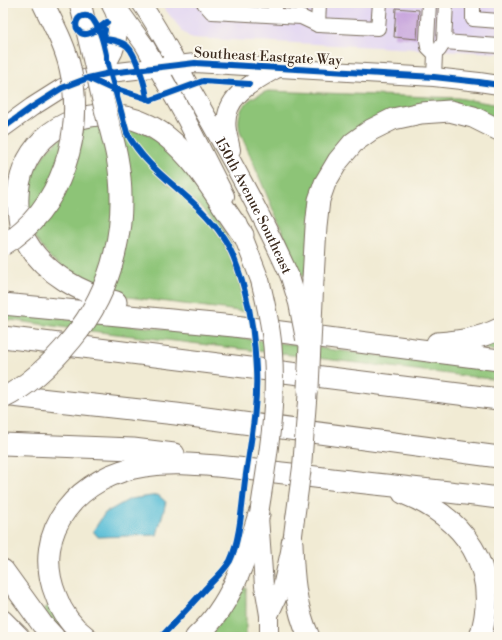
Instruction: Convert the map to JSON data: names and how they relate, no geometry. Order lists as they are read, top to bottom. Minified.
{"streets":{"main road":["Southeast Eastgate Way","150th Avenue Southeast"]},"crossings":[["Southeast Eastgate Way","150th Avenue Southeast"]]}
